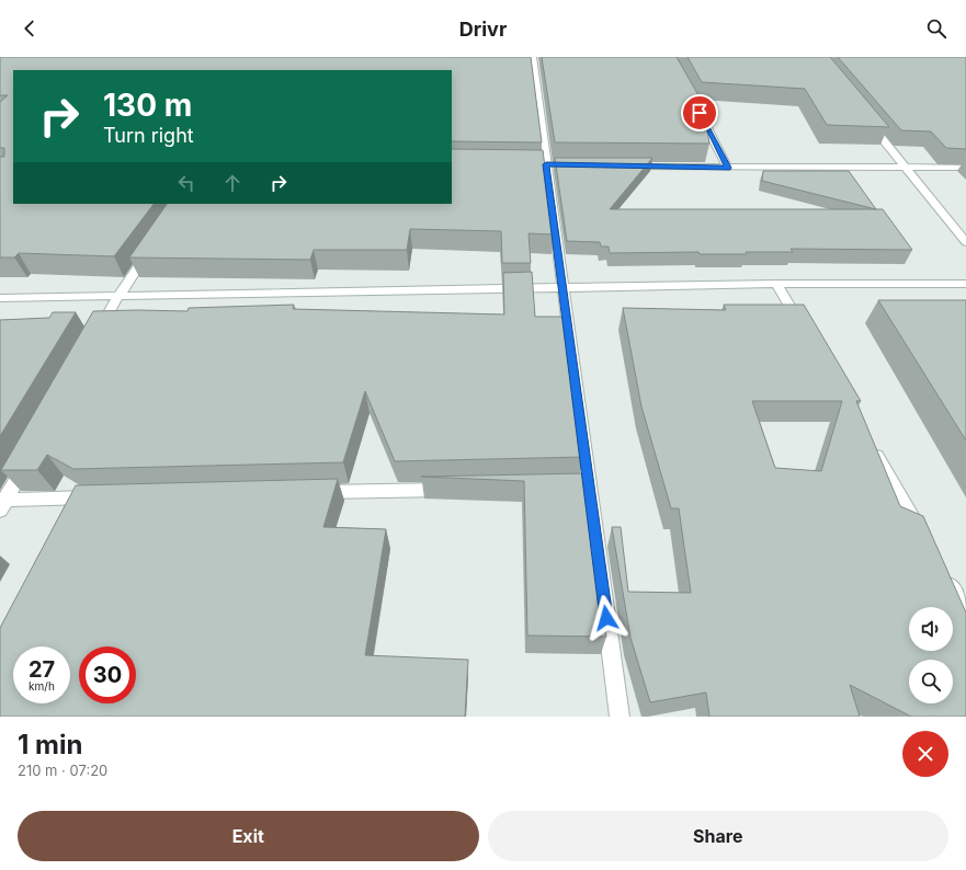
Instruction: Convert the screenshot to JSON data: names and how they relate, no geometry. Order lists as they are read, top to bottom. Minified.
{"page":{"header":"Drivr","turn":["130 m","Turn right"],"speed":"27 km/h","limit":"30","heading":["1 min","210 m · 07:20"],"buttons":["Exit","Share"]}}
